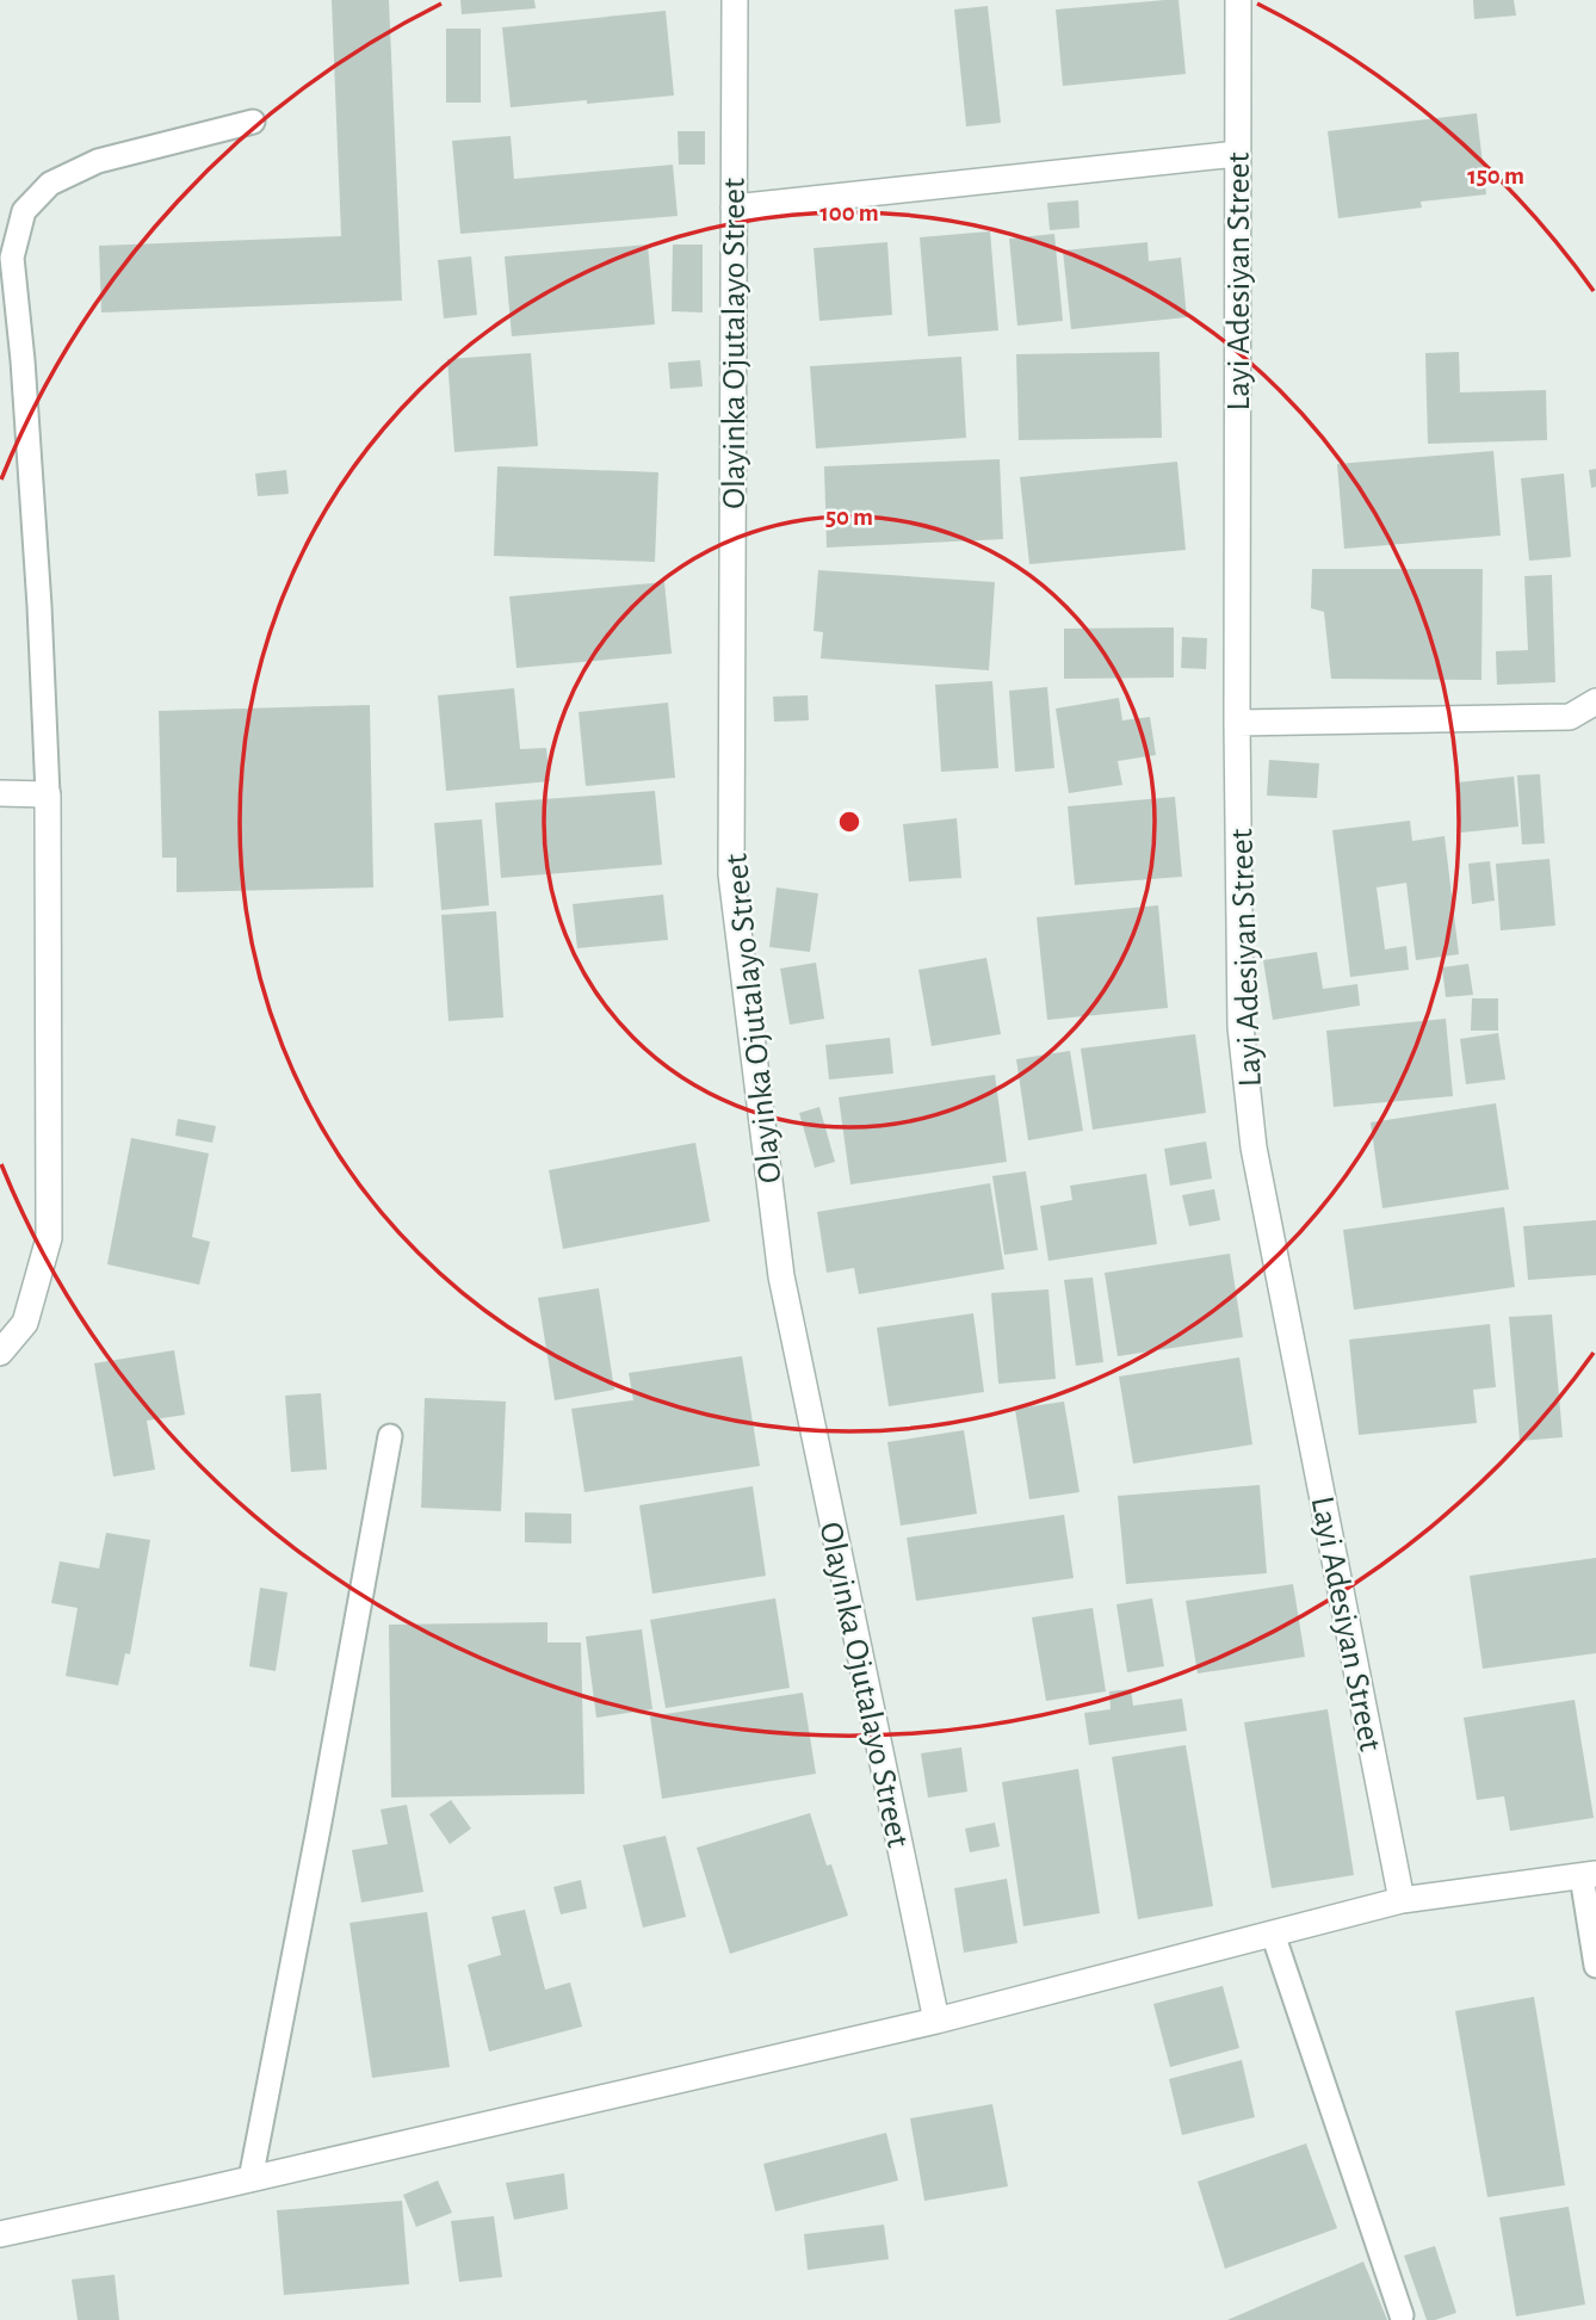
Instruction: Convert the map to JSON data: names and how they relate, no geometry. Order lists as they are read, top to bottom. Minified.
{"streets":{"street":["Layi Adesiyan Street","Olayinka Ojutalayo Street"]},"rings":["150 m","100 m","50 m"]}
